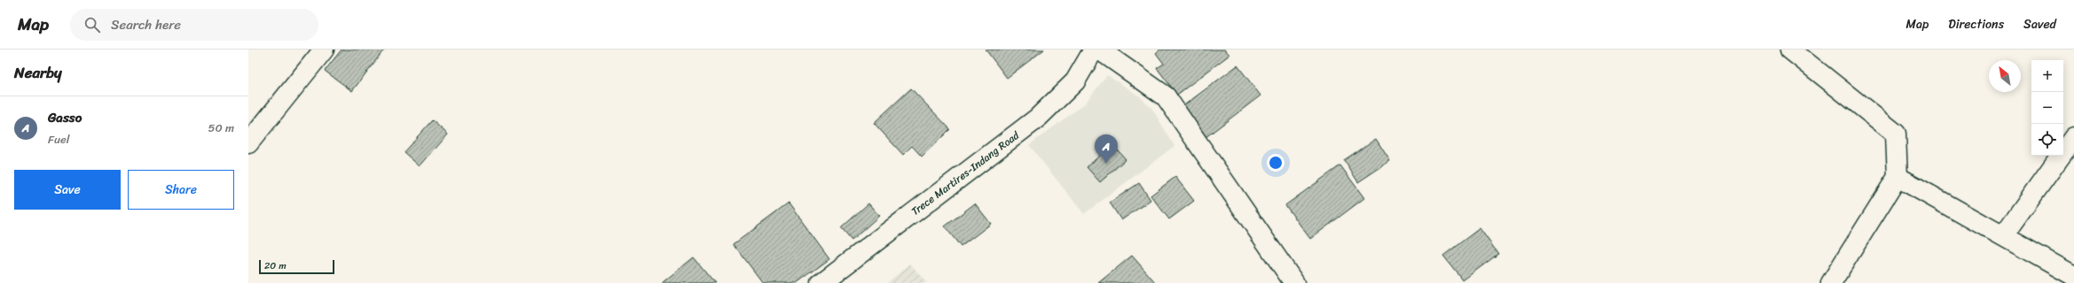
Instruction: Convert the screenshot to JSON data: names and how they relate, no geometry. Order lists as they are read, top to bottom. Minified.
{"streets":{"street":["Trece Martires-Indang Road"]},"scale_bar":"20 m","north":"top left","page":{"header":"Map","search":"Search here","nav":["Map","Directions","Saved"],"heading":"Nearby","map_buttons":["+","−"],"list":[{"mark":"A","name":"Gasso","note":"Fuel","value":"50 m"}],"pins":"A","buttons":["Save","Share"],"scale":"20 m"}}
